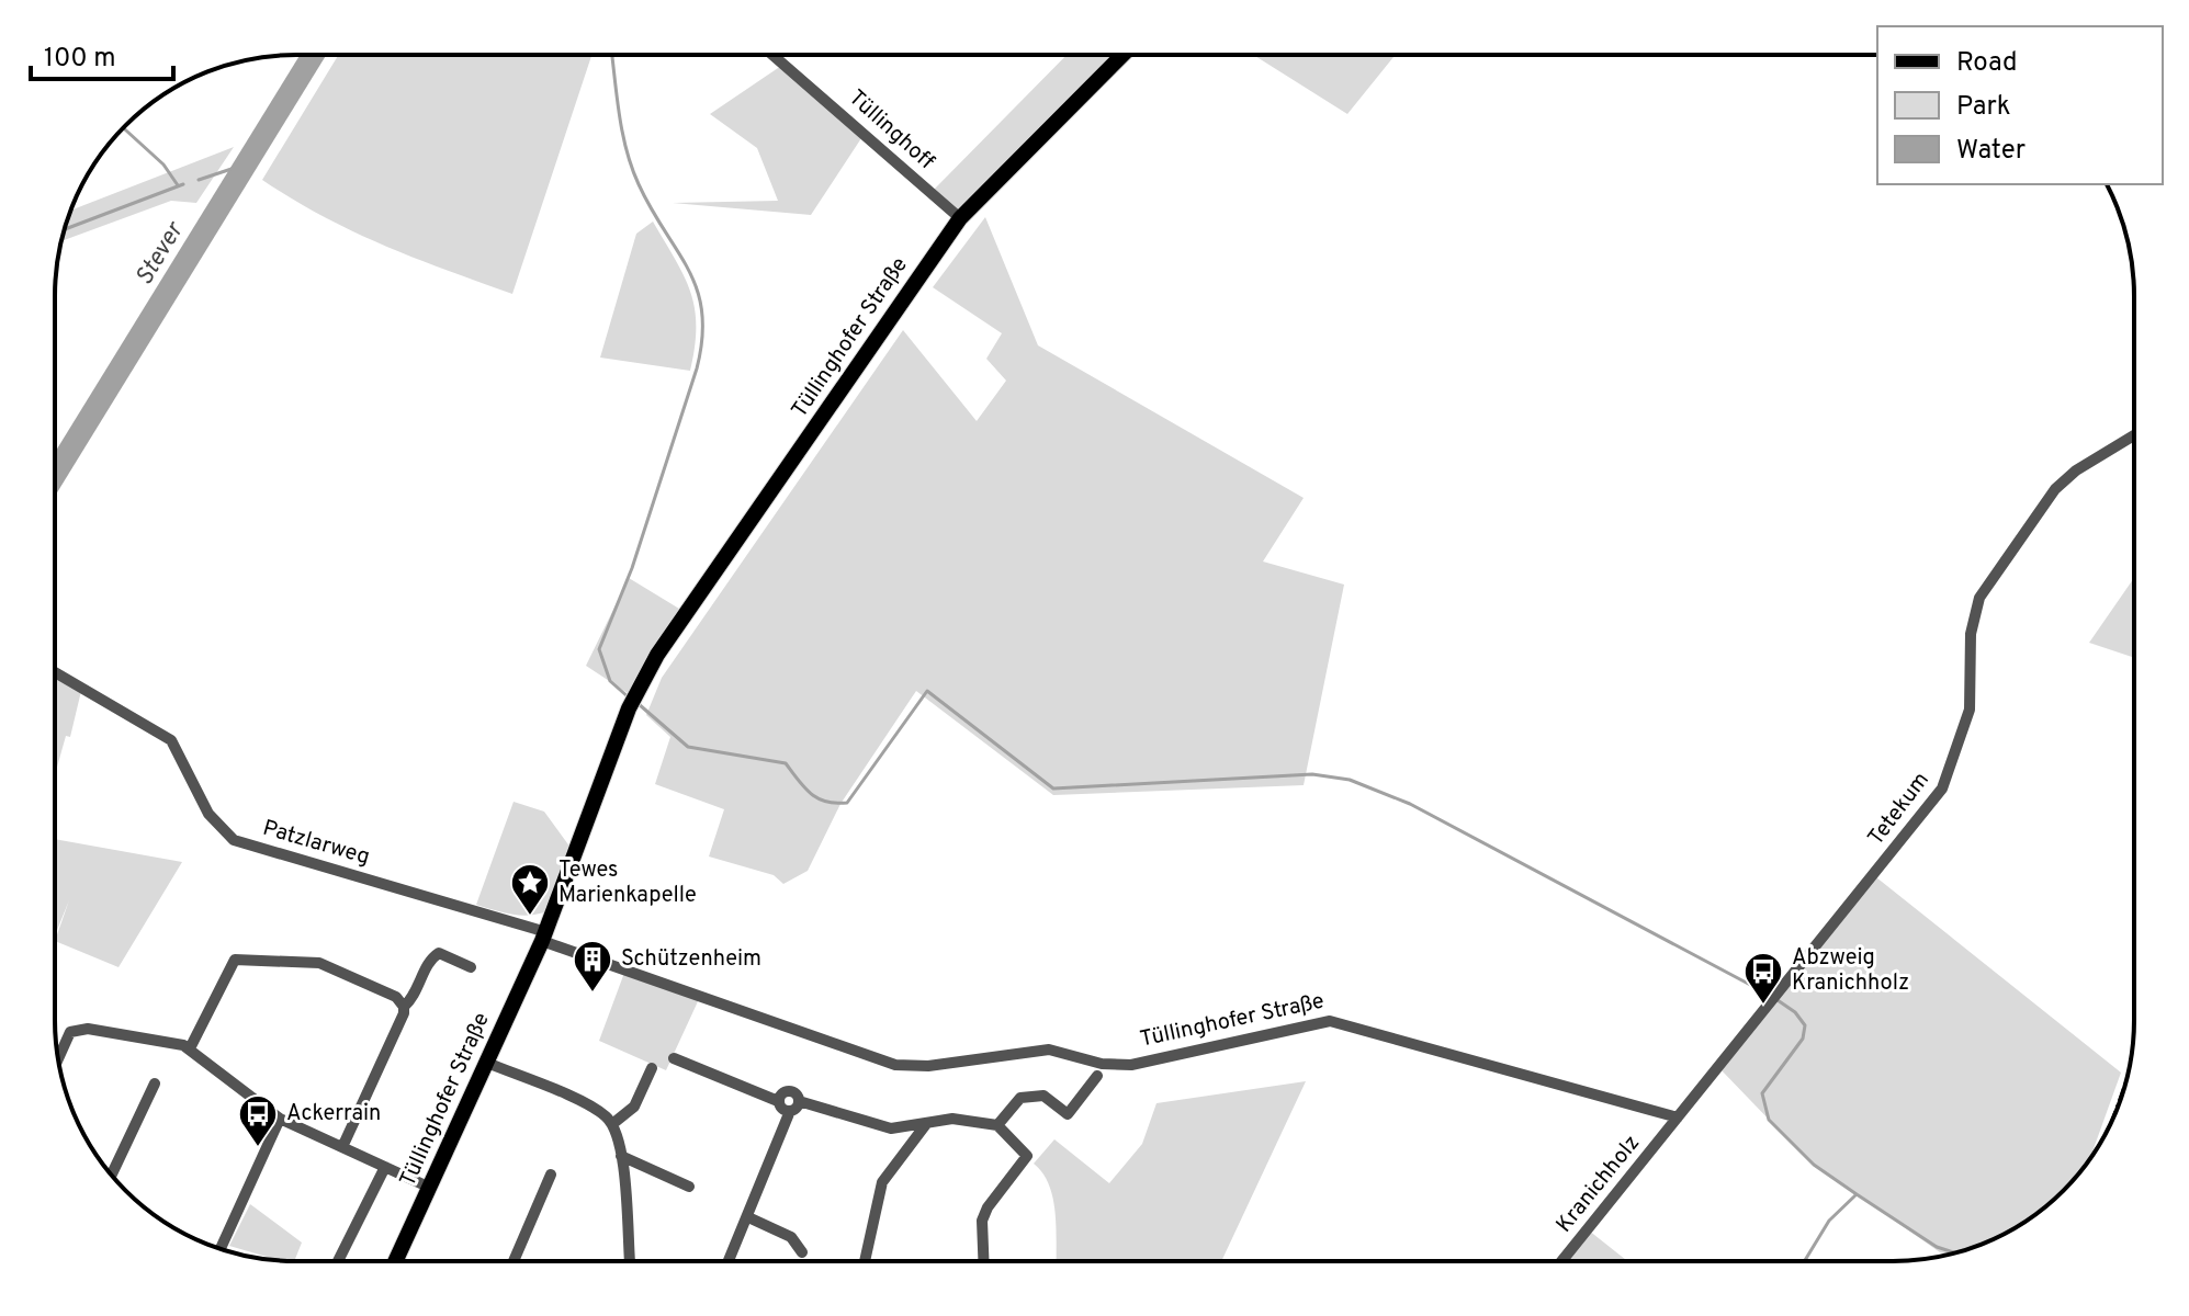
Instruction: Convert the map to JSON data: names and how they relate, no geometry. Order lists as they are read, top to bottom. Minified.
{"streets":{"main road":["Tüllinghofer Straße"],"street":["Tüllinghoff","Tetekum","Patzlarweg","Kranichholz"]},"crossings":[["Tüllinghoff","Tüllinghofer Straße"],["Tüllinghofer Straße","Tetekum"],["Tüllinghofer Straße","Patzlarweg"],["Tüllinghofer Straße","Kranichholz"],["Tetekum","Kranichholz"]],"water":["Stever"],"places":{"place":["Tewes Marienkapelle"],"building":["Schützenheim"],"bus stop":["Abzweig Kranichholz","Ackerrain"]},"legend":["Road","Park","Water"],"scale_bar":"100 m"}
